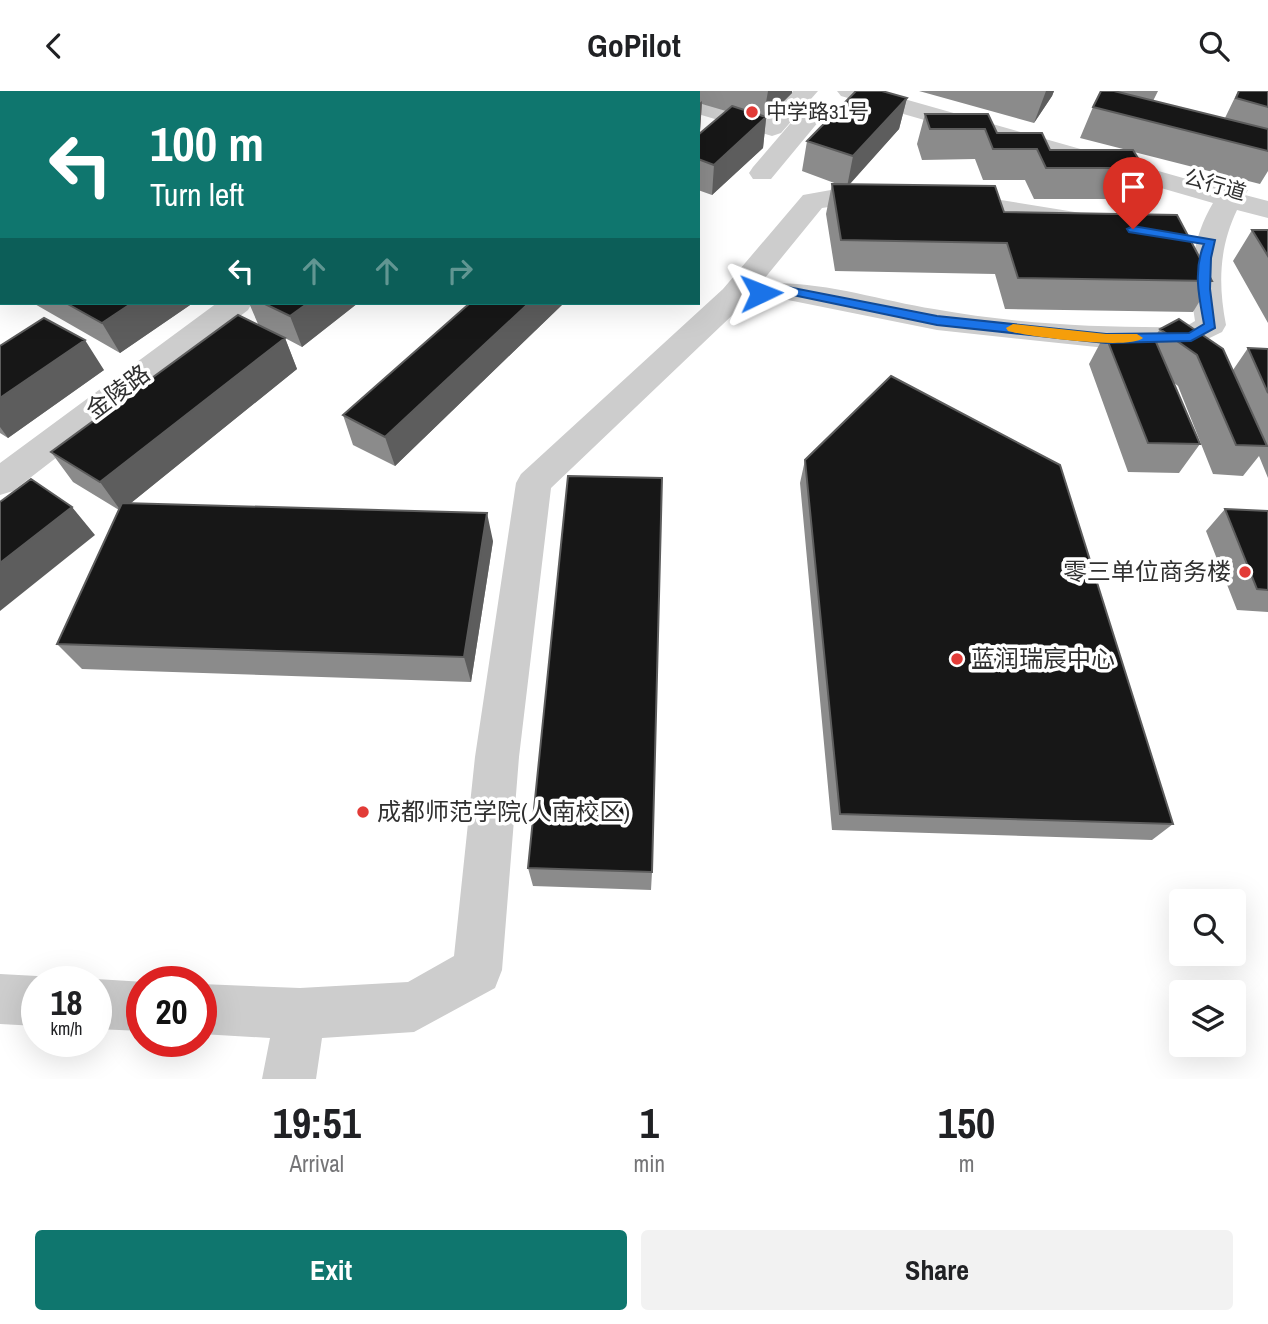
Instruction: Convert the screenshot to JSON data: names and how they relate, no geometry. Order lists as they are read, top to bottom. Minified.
{"streets":{"street":["公行道","金陵路"]},"places":["中学路31号","零三单位商务楼","蓝润瑞宸中心","成都师范学院(人南校区)"],"page":{"header":"GoPilot","turn":["100 m","Turn left"],"speed":"18 km/h","limit":"20","eta":["19:51","Arrival","1","min","150","m"],"buttons":["Exit","Share"]}}
